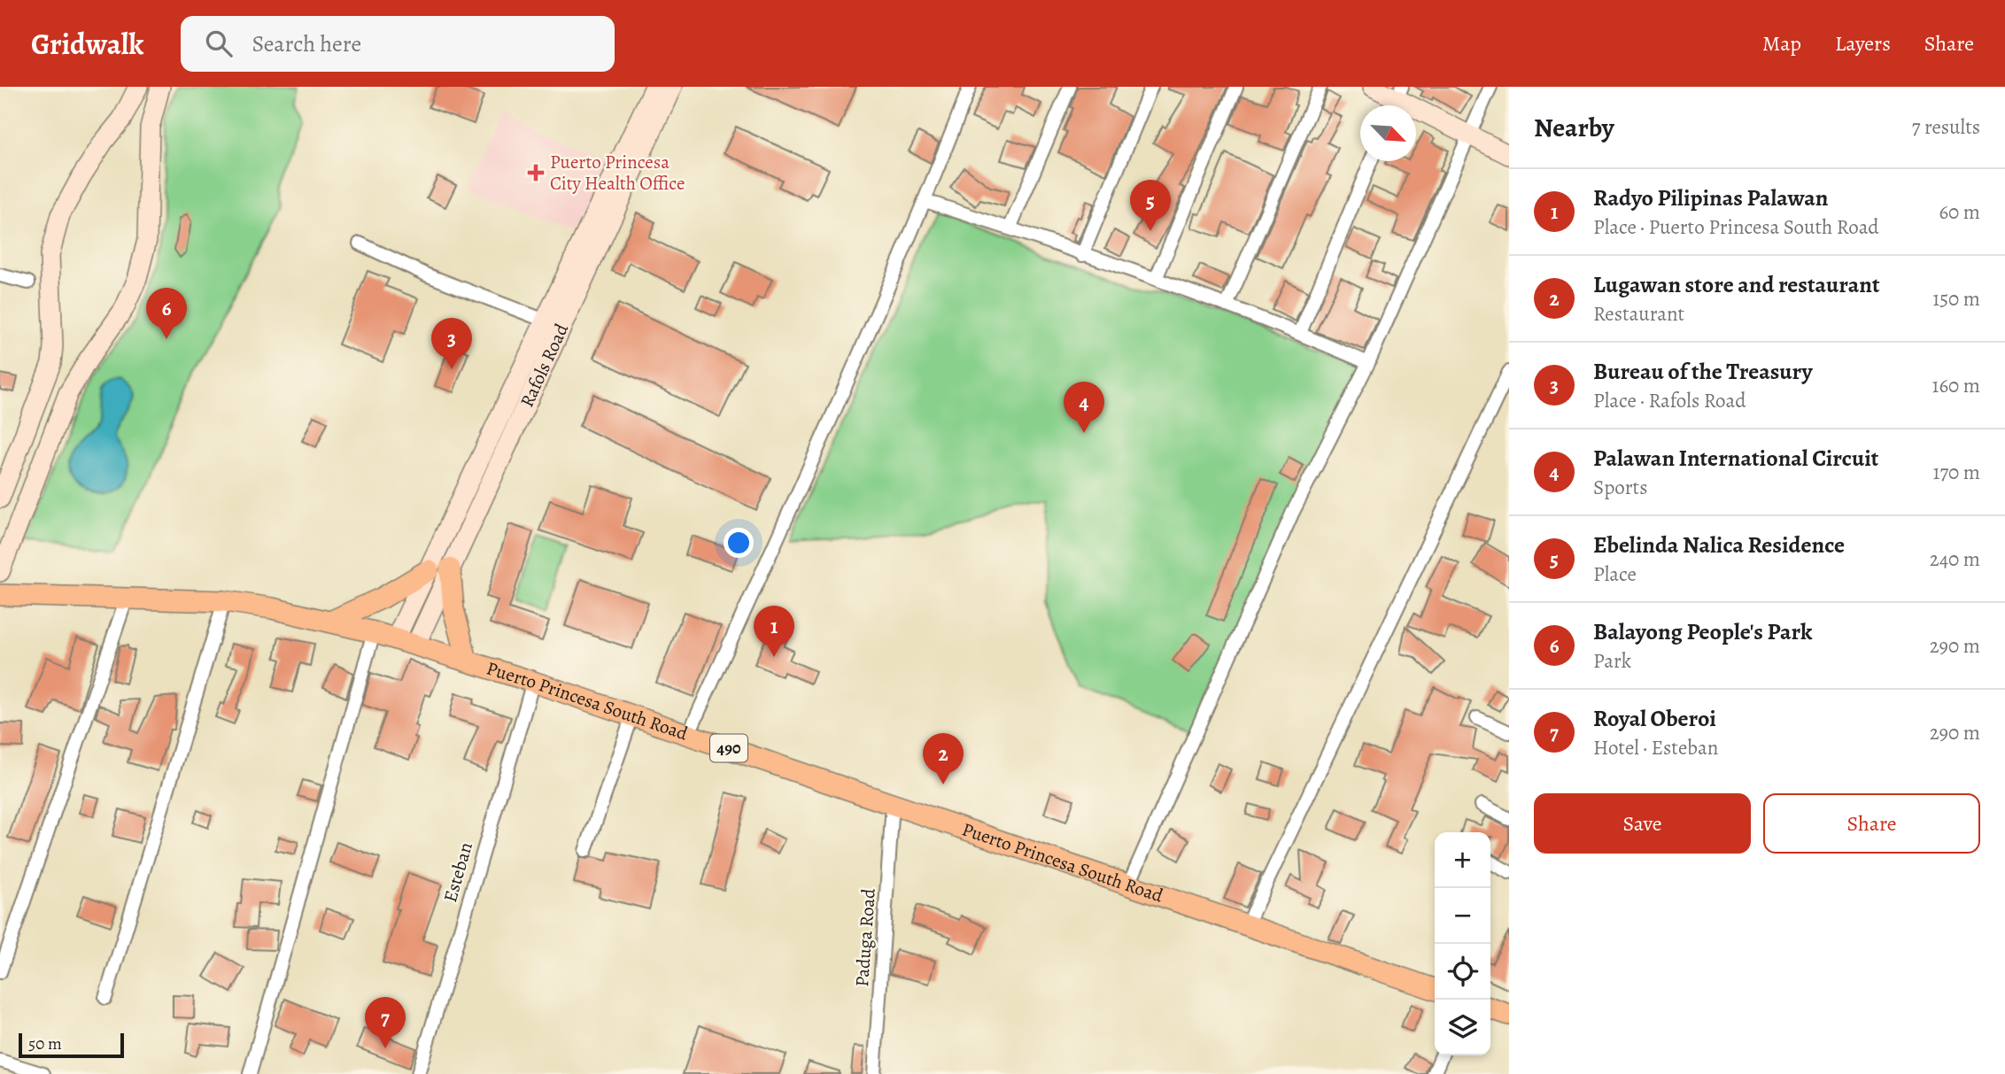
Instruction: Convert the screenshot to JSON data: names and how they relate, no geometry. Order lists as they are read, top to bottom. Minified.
{"streets":{"main road":["Puerto Princesa South Road","490"],"street":["Rafols Road","Esteban","Paduga Road"]},"crossings":[["Rafols Road","Puerto Princesa South Road"],["Puerto Princesa South Road","Esteban"],["Puerto Princesa South Road","Paduga Road"]],"places":{"health":["Puerto Princesa City Health Office"]},"scale_bar":"50 m","north":"bottom right","page":{"header":"Gridwalk","search":"Search here","nav":["Map","Layers","Share"],"heading":["Nearby","7 results"],"list":[{"mark":"1","name":"Radyo Pilipinas Palawan","note":"Place · Puerto Princesa South Road","value":"60 m"},{"mark":"2","name":"Lugawan store and restaurant","note":"Restaurant","value":"150 m"},{"mark":"3","name":"Bureau of the Treasury","note":"Place · Rafols Road","value":"160 m"},{"mark":"4","name":"Palawan International Circuit","note":"Sports","value":"170 m"},{"mark":"5","name":"Ebelinda Nalica Residence","note":"Place","value":"240 m"},{"mark":"6","name":"Balayong People's Park","note":"Park","value":"290 m"},{"mark":"7","name":"Royal Oberoi","note":"Hotel · Esteban","value":"290 m"}],"pins":["5","6","3","4","1","2","7"],"buttons":["Save","Share"],"map_buttons":["+","−"],"scale":"50 m"}}
